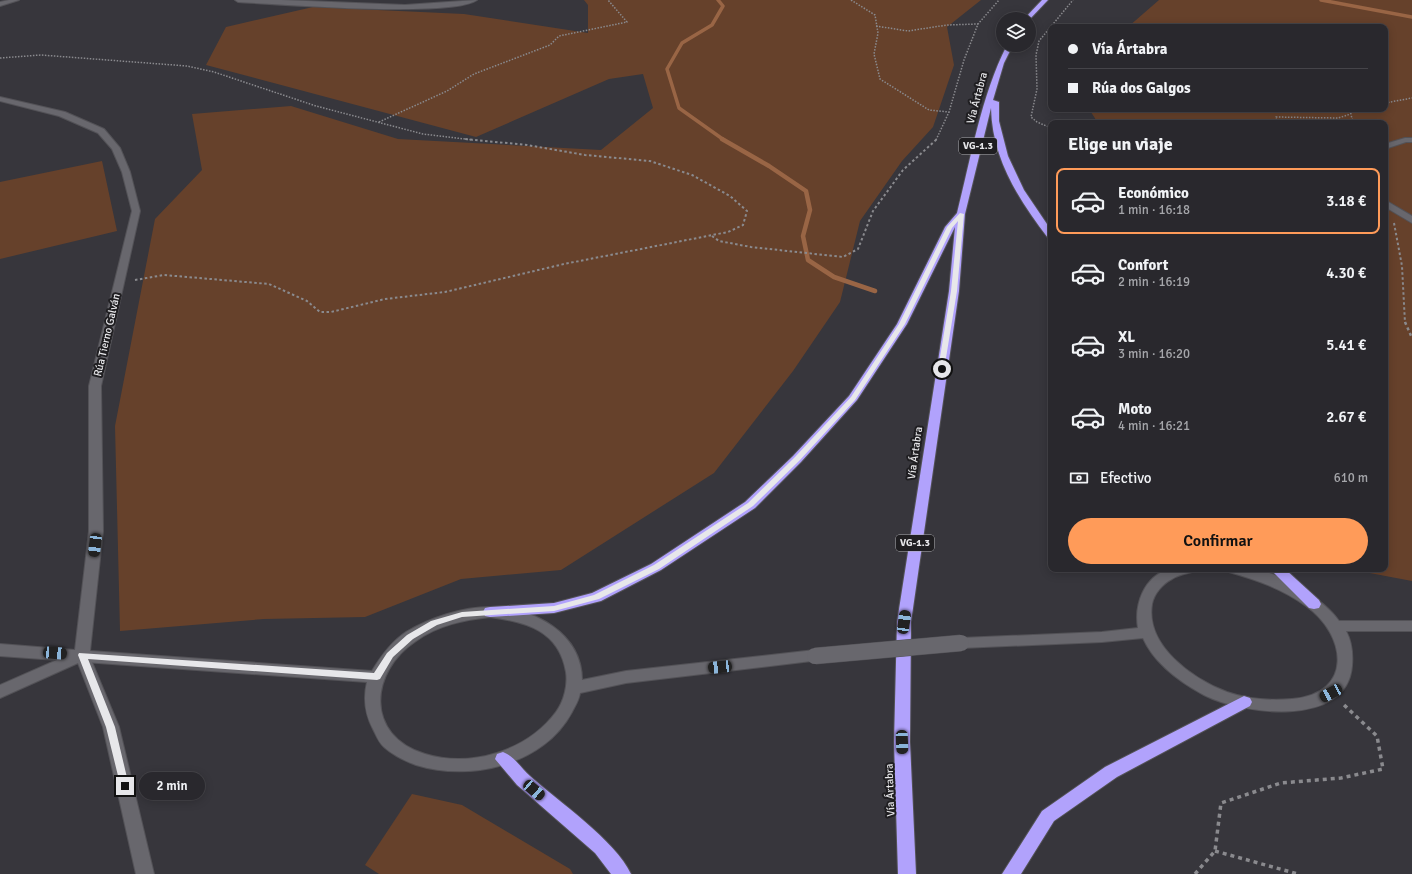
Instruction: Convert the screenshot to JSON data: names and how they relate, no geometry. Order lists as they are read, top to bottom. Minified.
{"streets":{"highway":["Vía Ártabra","VG-1.3"],"street":["Rúa Tierno Galván"]},"page":{"banner":["Vía Ártabra","Rúa dos Galgos"],"heading":"Elige un viaje","list":[{"name":"Económico","note":"1 min · 16:18","value":"3.18 €"},{"name":"Confort","note":"2 min · 16:19","value":"4.30 €"},{"name":"XL","note":"3 min · 16:20","value":"5.41 €"},{"name":"Moto","note":"4 min · 16:21","value":"2.67 €"}],"pay":["Efectivo","610 m"],"buttons":"Confirmar","bubble":"2 min"}}
